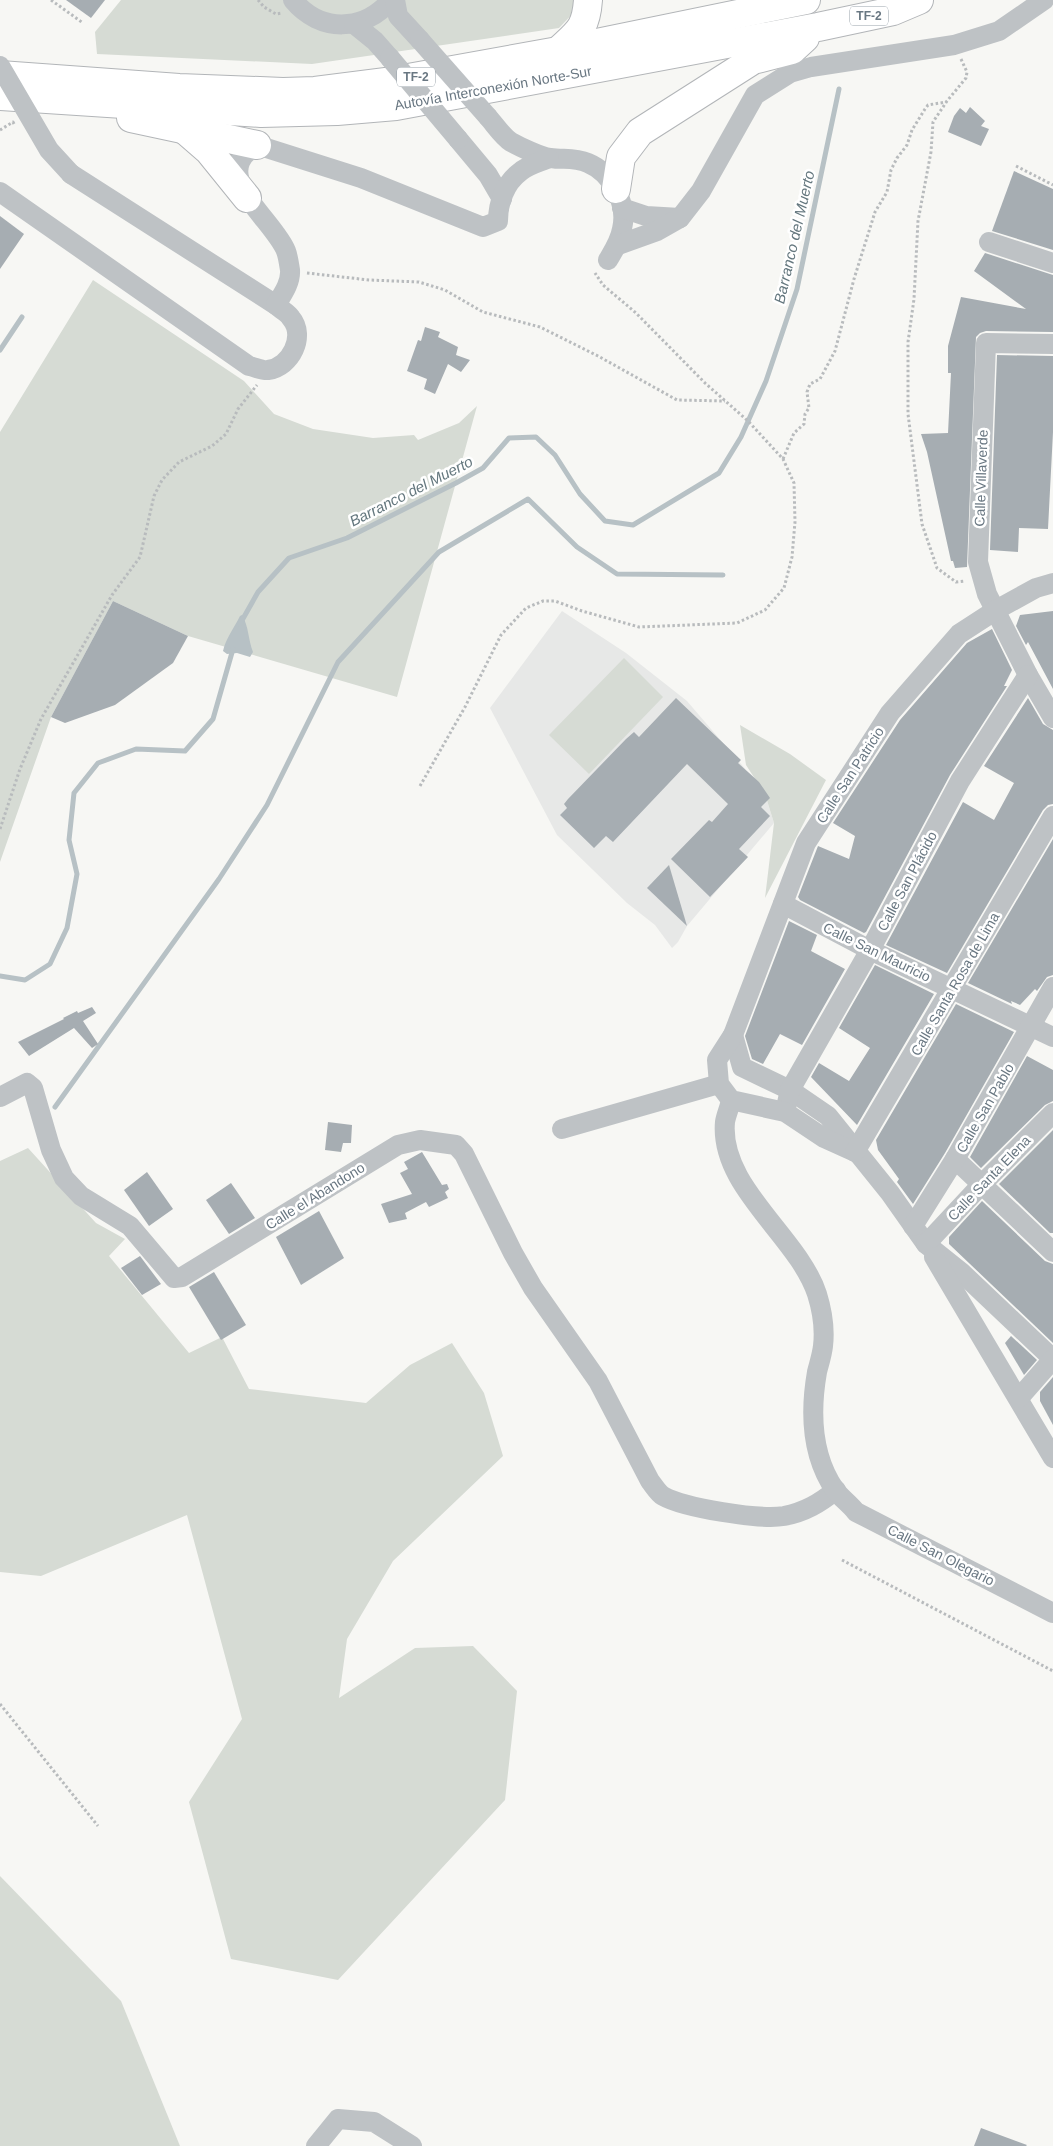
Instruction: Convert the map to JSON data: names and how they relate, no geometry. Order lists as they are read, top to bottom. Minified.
{"streets":{"highway":["TF-2","Autovía Interconexión Norte-Sur"],"street":["Calle Villaverde","Calle San Patricio","Calle San Plácido","Calle San Mauricio","Calle Santa Rosa de Lima","Calle San Pablo","Calle Santa Elena","Calle el Abandono","Calle San Olegario"]},"crossings":[["Calle Villaverde","Calle San Patricio"],["Calle Villaverde","Calle San Plácido"],["Calle San Patricio","Calle San Mauricio"],["Calle San Plácido","Calle San Mauricio"],["Calle San Mauricio","Calle Santa Rosa de Lima"],["Calle San Mauricio","Calle San Pablo"],["Calle el Abandono","Calle San Olegario"]],"water":["Barranco del Muerto"]}
